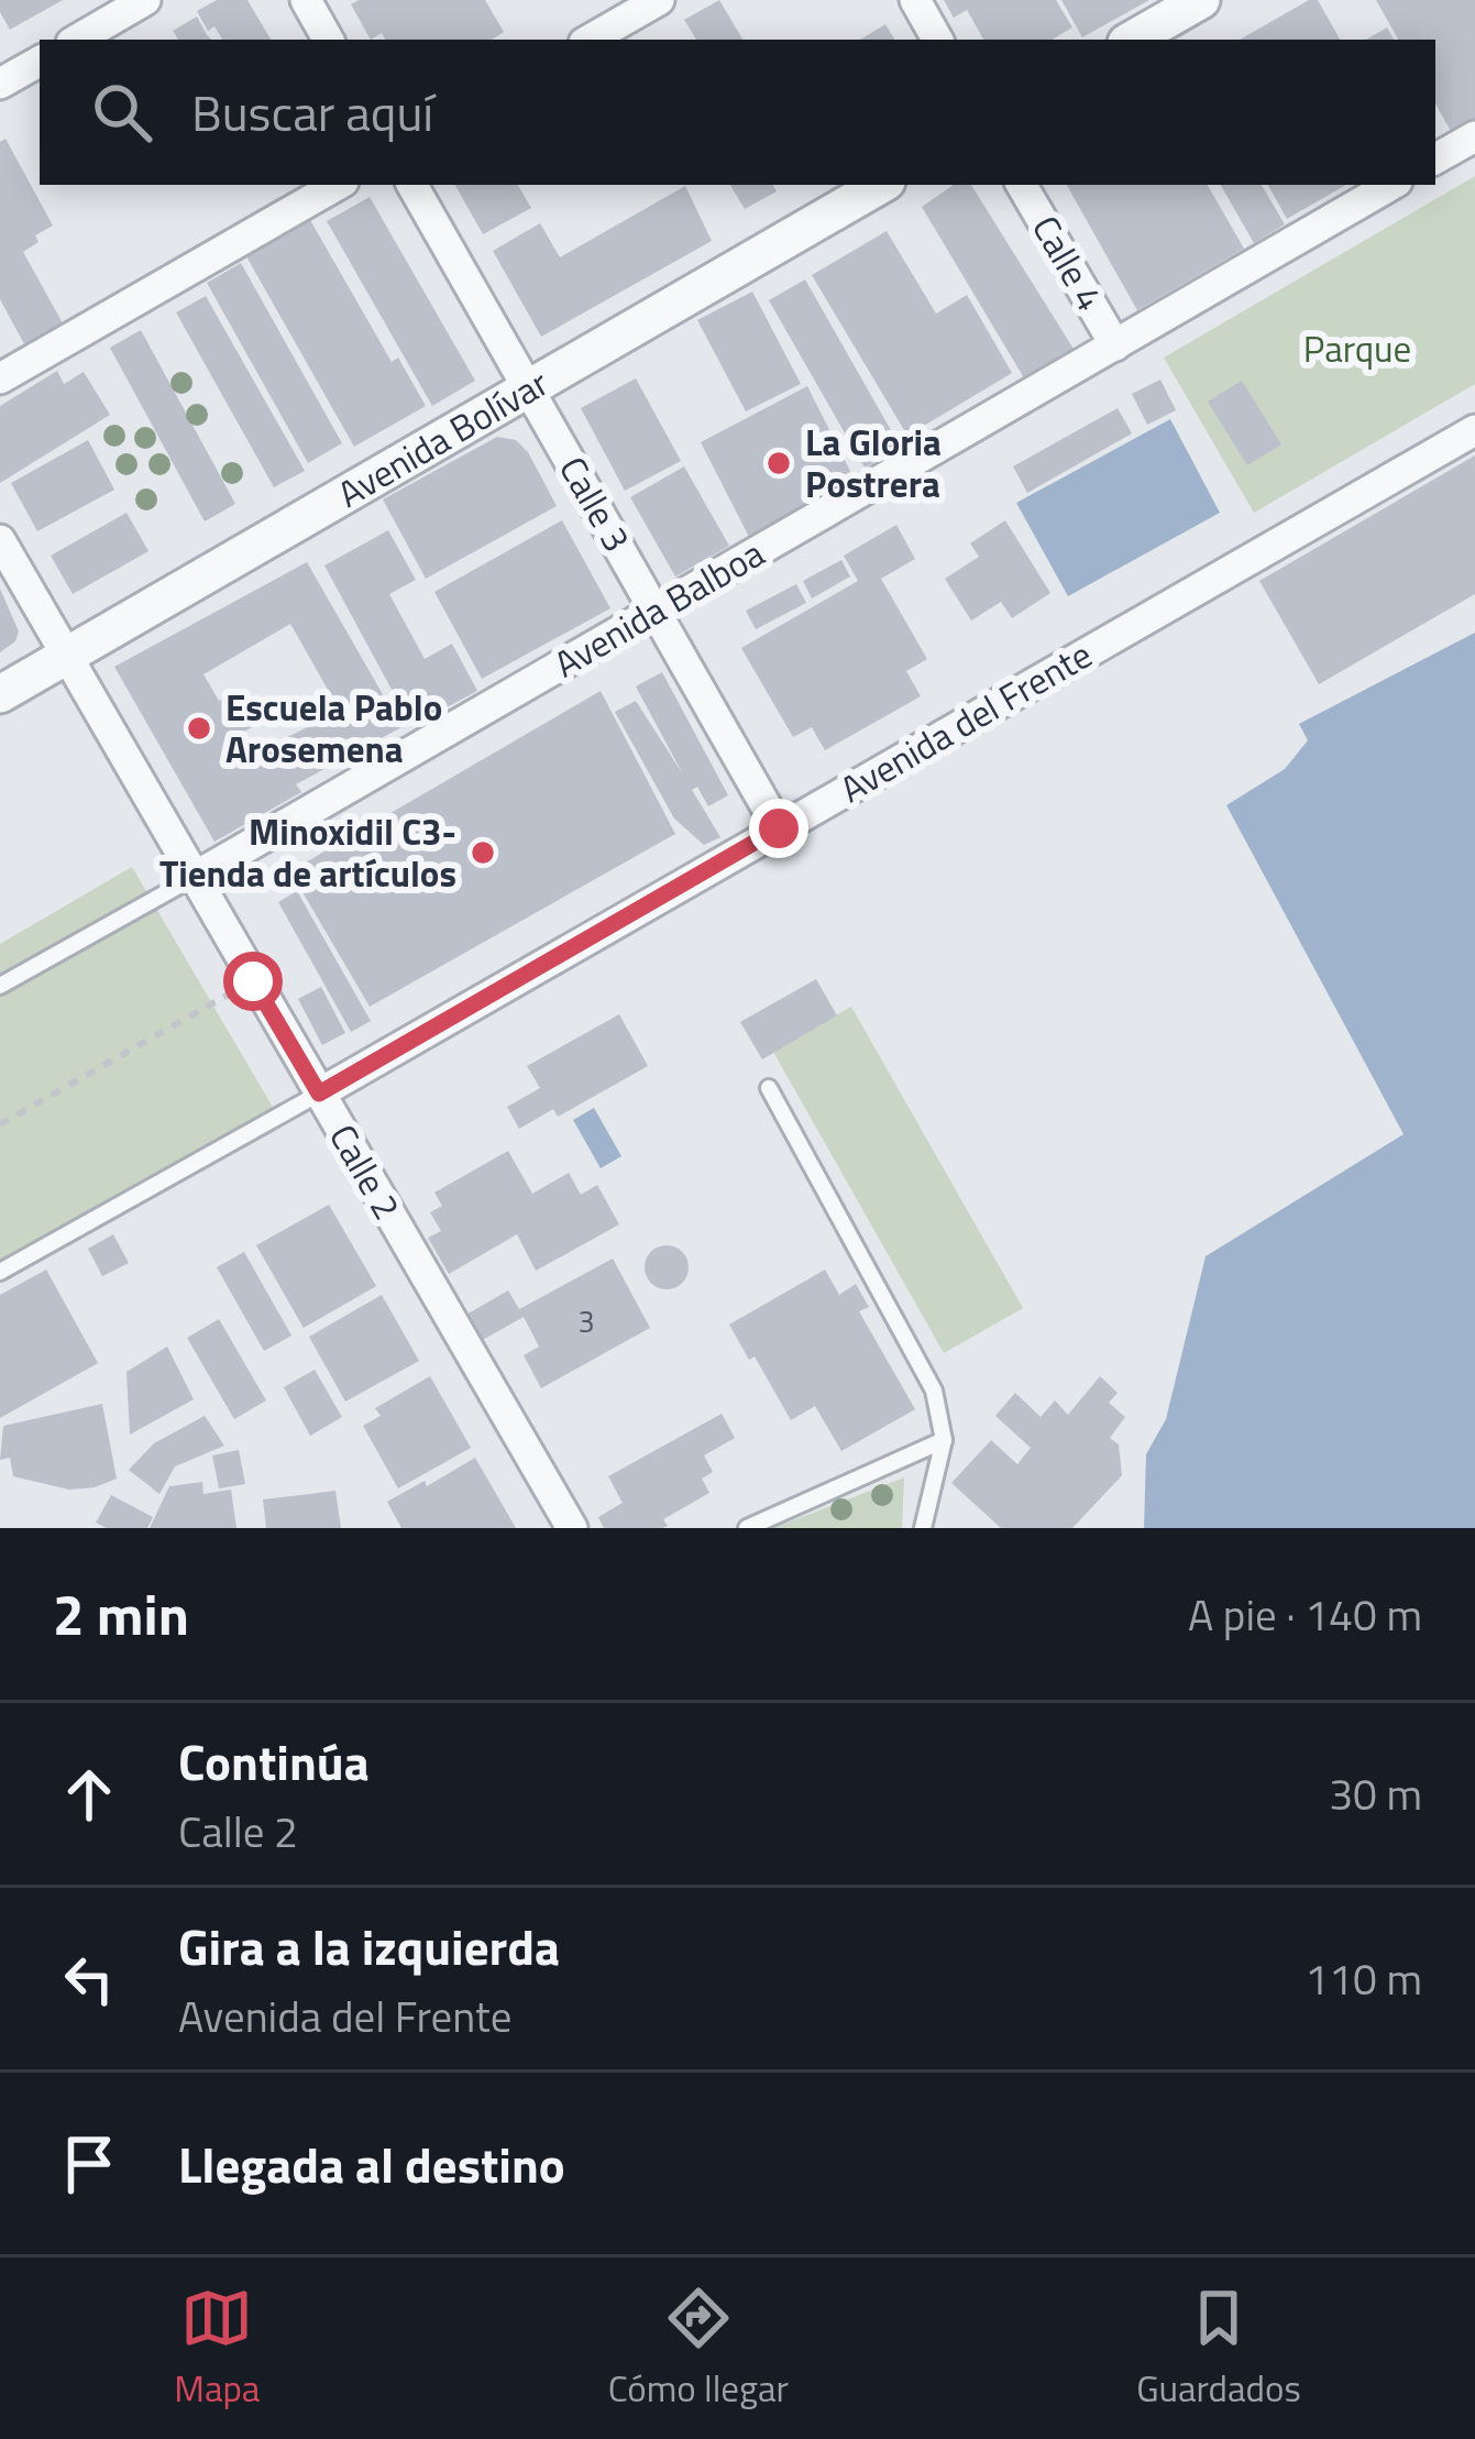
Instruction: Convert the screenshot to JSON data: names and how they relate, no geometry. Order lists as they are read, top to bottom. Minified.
{"streets":{"street":["Calle 4","Avenida Bolívar","Calle 3","Avenida Balboa","Avenida del Frente","Calle 2"]},"crossings":[["Calle 4","Avenida Balboa"],["Avenida Bolívar","Calle 3"],["Avenida Bolívar","Calle 2"],["Calle 3","Avenida Balboa"],["Calle 3","Avenida del Frente"],["Avenida Balboa","Calle 2"],["Avenida del Frente","Calle 2"]],"parks":["Parque"],"places":["La Gloria Postrera","Escuela Pablo Arosemena","Minoxidil C3- Tienda de artículos"],"house_numbers":["3"],"page":{"search":"Buscar aquí","heading":["2 min","A pie · 140 m"],"list":[["Continúa","Calle 2","30 m"],["Gira a la izquierda","Avenida del Frente","110 m"],"Llegada al destino"],"nav":["Mapa","Cómo llegar","Guardados"]}}
